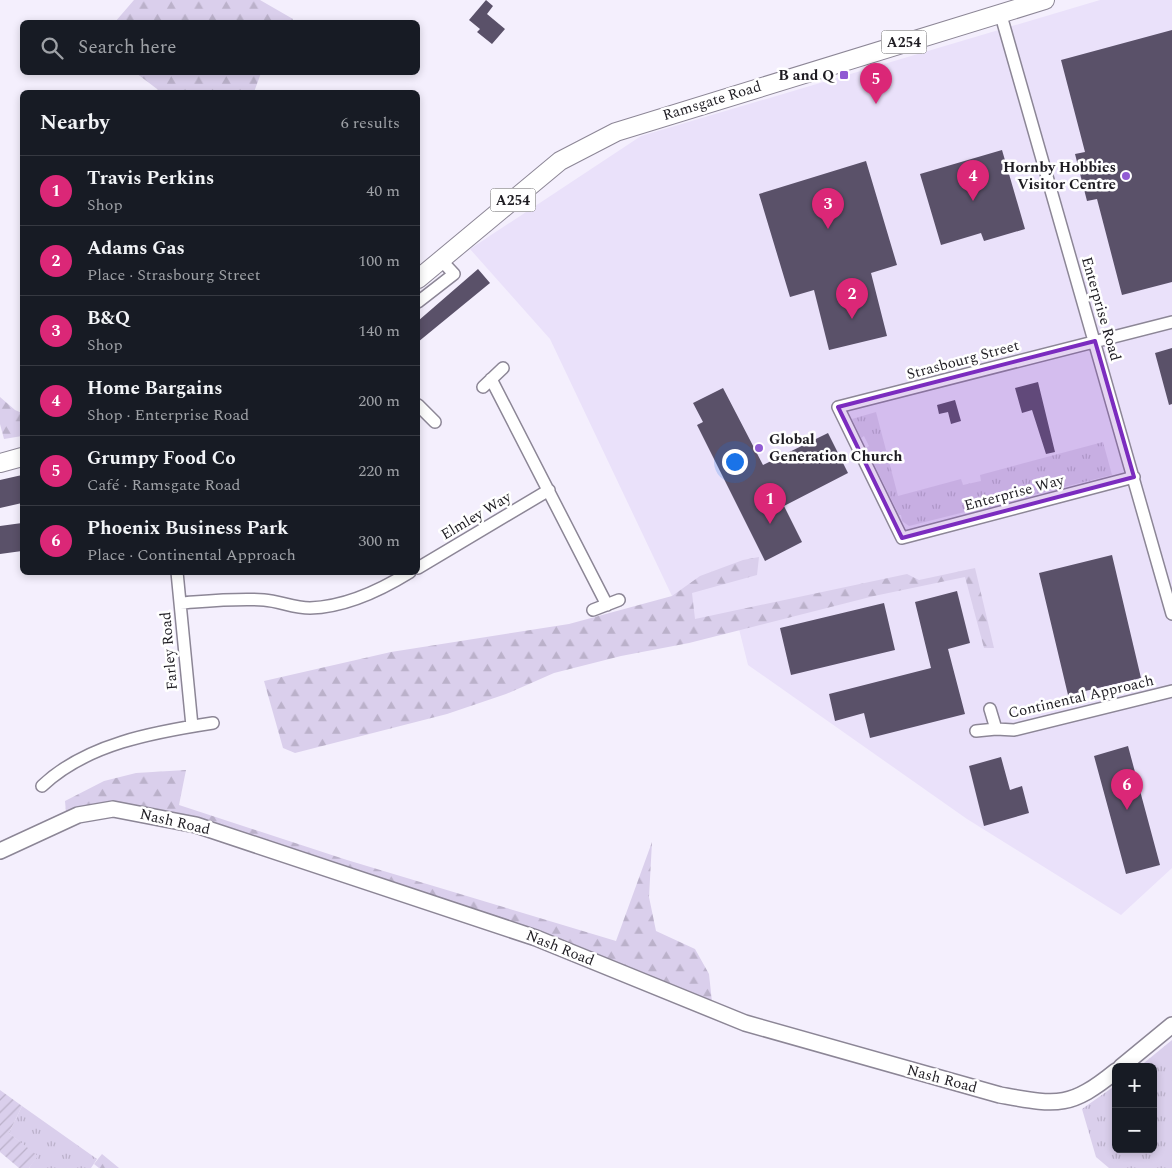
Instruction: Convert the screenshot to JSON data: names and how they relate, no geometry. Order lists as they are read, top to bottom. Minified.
{"streets":{"main road":["A254","Ramsgate Road"],"street":["Enterprise Road","Strasbourg Street","Enterprise Way","Elmley Way","Farley Road","Continental Approach","Nash Road"]},"crossings":[["Ramsgate Road","Enterprise Road"],["Enterprise Road","Strasbourg Street"],["Enterprise Road","Enterprise Way"],["Strasbourg Street","Enterprise Way"]],"places":{"transit":["B and Q"],"other":["Hornby Hobbies Visitor Centre","Global Generation Church"]},"page":{"search":"Search here","pins":["5","4","3","2","1","6"],"heading":["Nearby","6 results"],"list":[{"mark":"1","name":"Travis Perkins","note":"Shop","value":"40 m"},{"mark":"2","name":"Adams Gas","note":"Place · Strasbourg Street","value":"100 m"},{"mark":"3","name":"B&Q","note":"Shop","value":"140 m"},{"mark":"4","name":"Home Bargains","note":"Shop · Enterprise Road","value":"200 m"},{"mark":"5","name":"Grumpy Food Co","note":"Café · Ramsgate Road","value":"220 m"},{"mark":"6","name":"Phoenix Business Park","note":"Place · Continental Approach","value":"300 m"}],"map_buttons":["+","−"]}}
